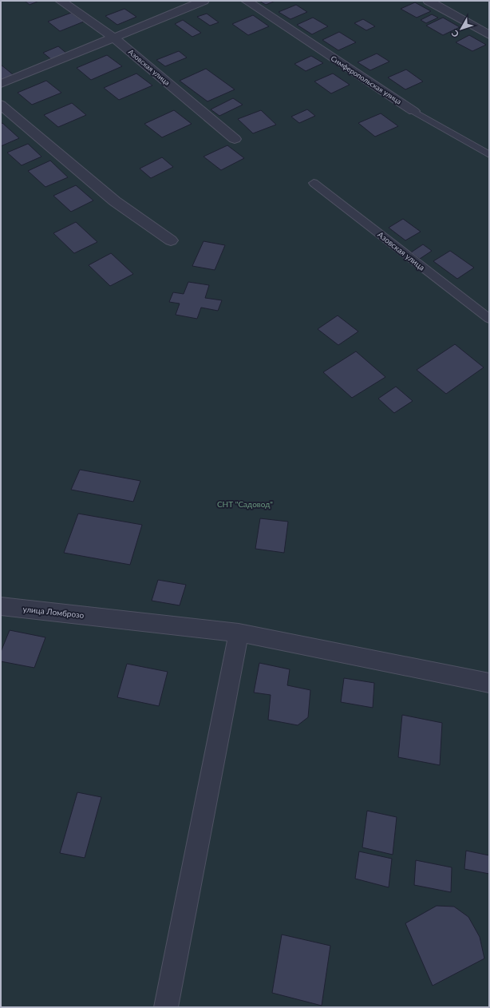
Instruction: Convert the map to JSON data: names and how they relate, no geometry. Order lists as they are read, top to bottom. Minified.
{"streets":{"street":["Азовская улица","Симферопольская улица","улица Ломброзо"]},"parks":["СНТ \"Садовод\""],"north":"bottom left"}
